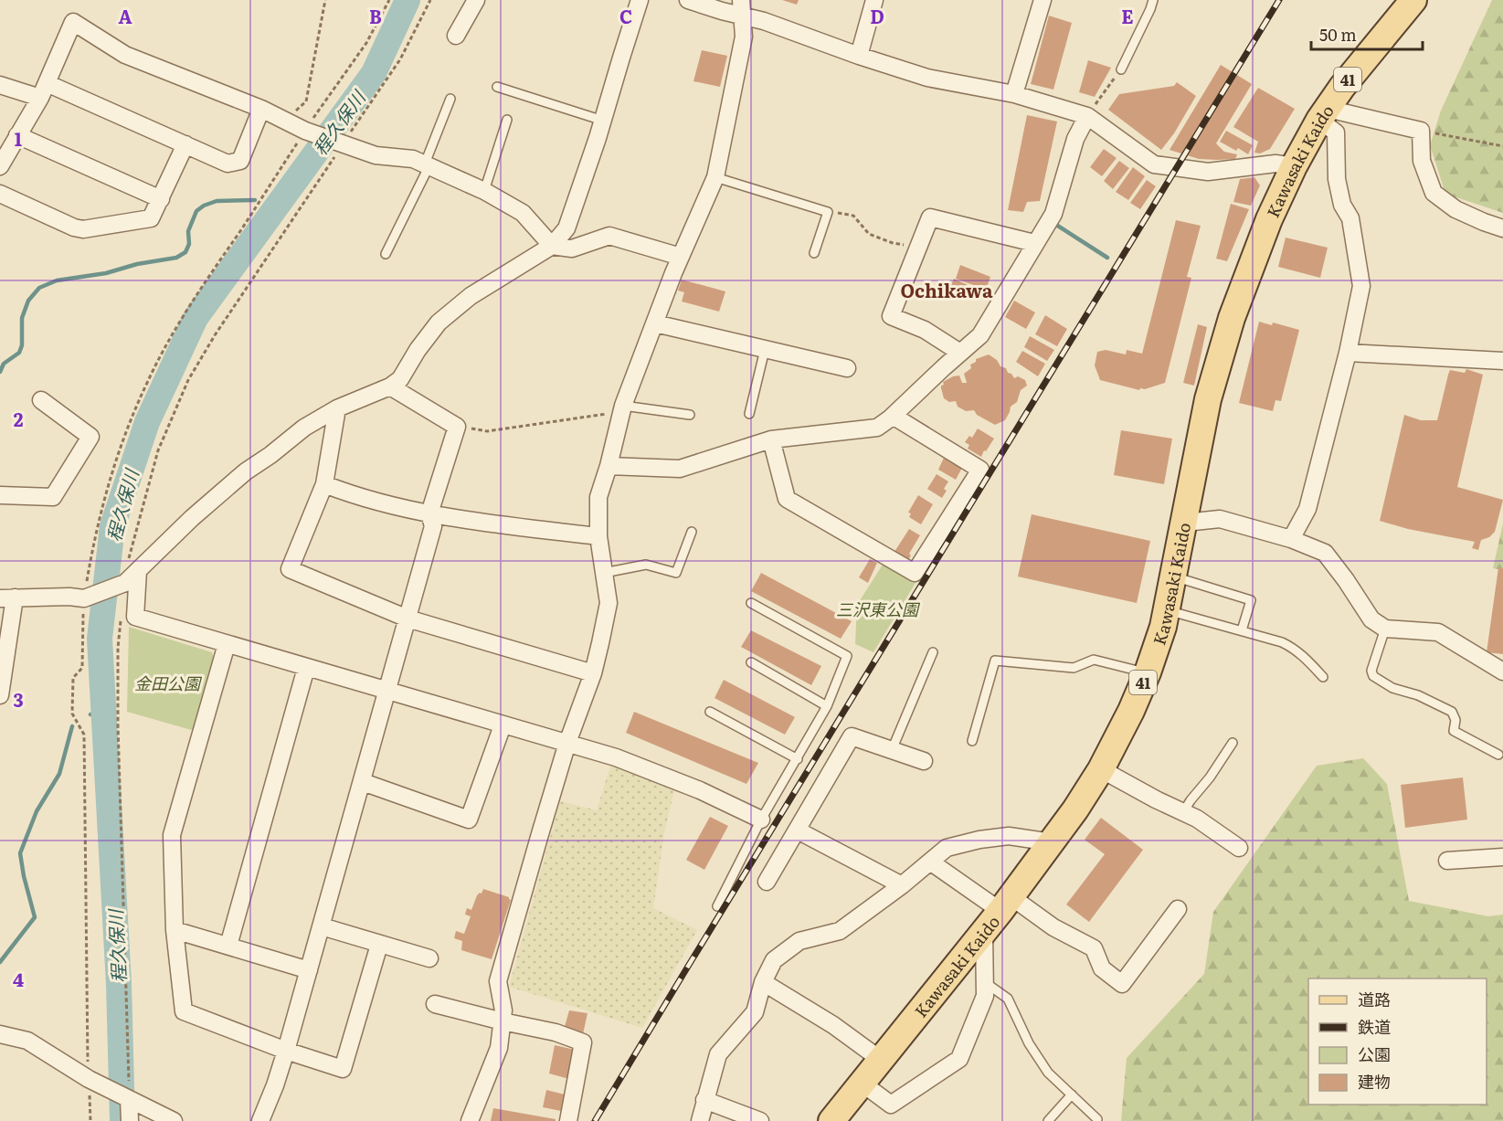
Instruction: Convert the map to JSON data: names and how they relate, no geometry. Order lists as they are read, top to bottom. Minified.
{"streets":{"main road":["41","Kawasaki Kaido"]},"districts":["Ochikawa"],"water":["程久保川"],"parks":["三沢東公園","金田公園"],"legend":["道路","鉄道","公園","建物"],"scale_bar":"50 m","grid":{"columns":["A","B","C","D","E"],"rows":["1","2","3","4"]}}
